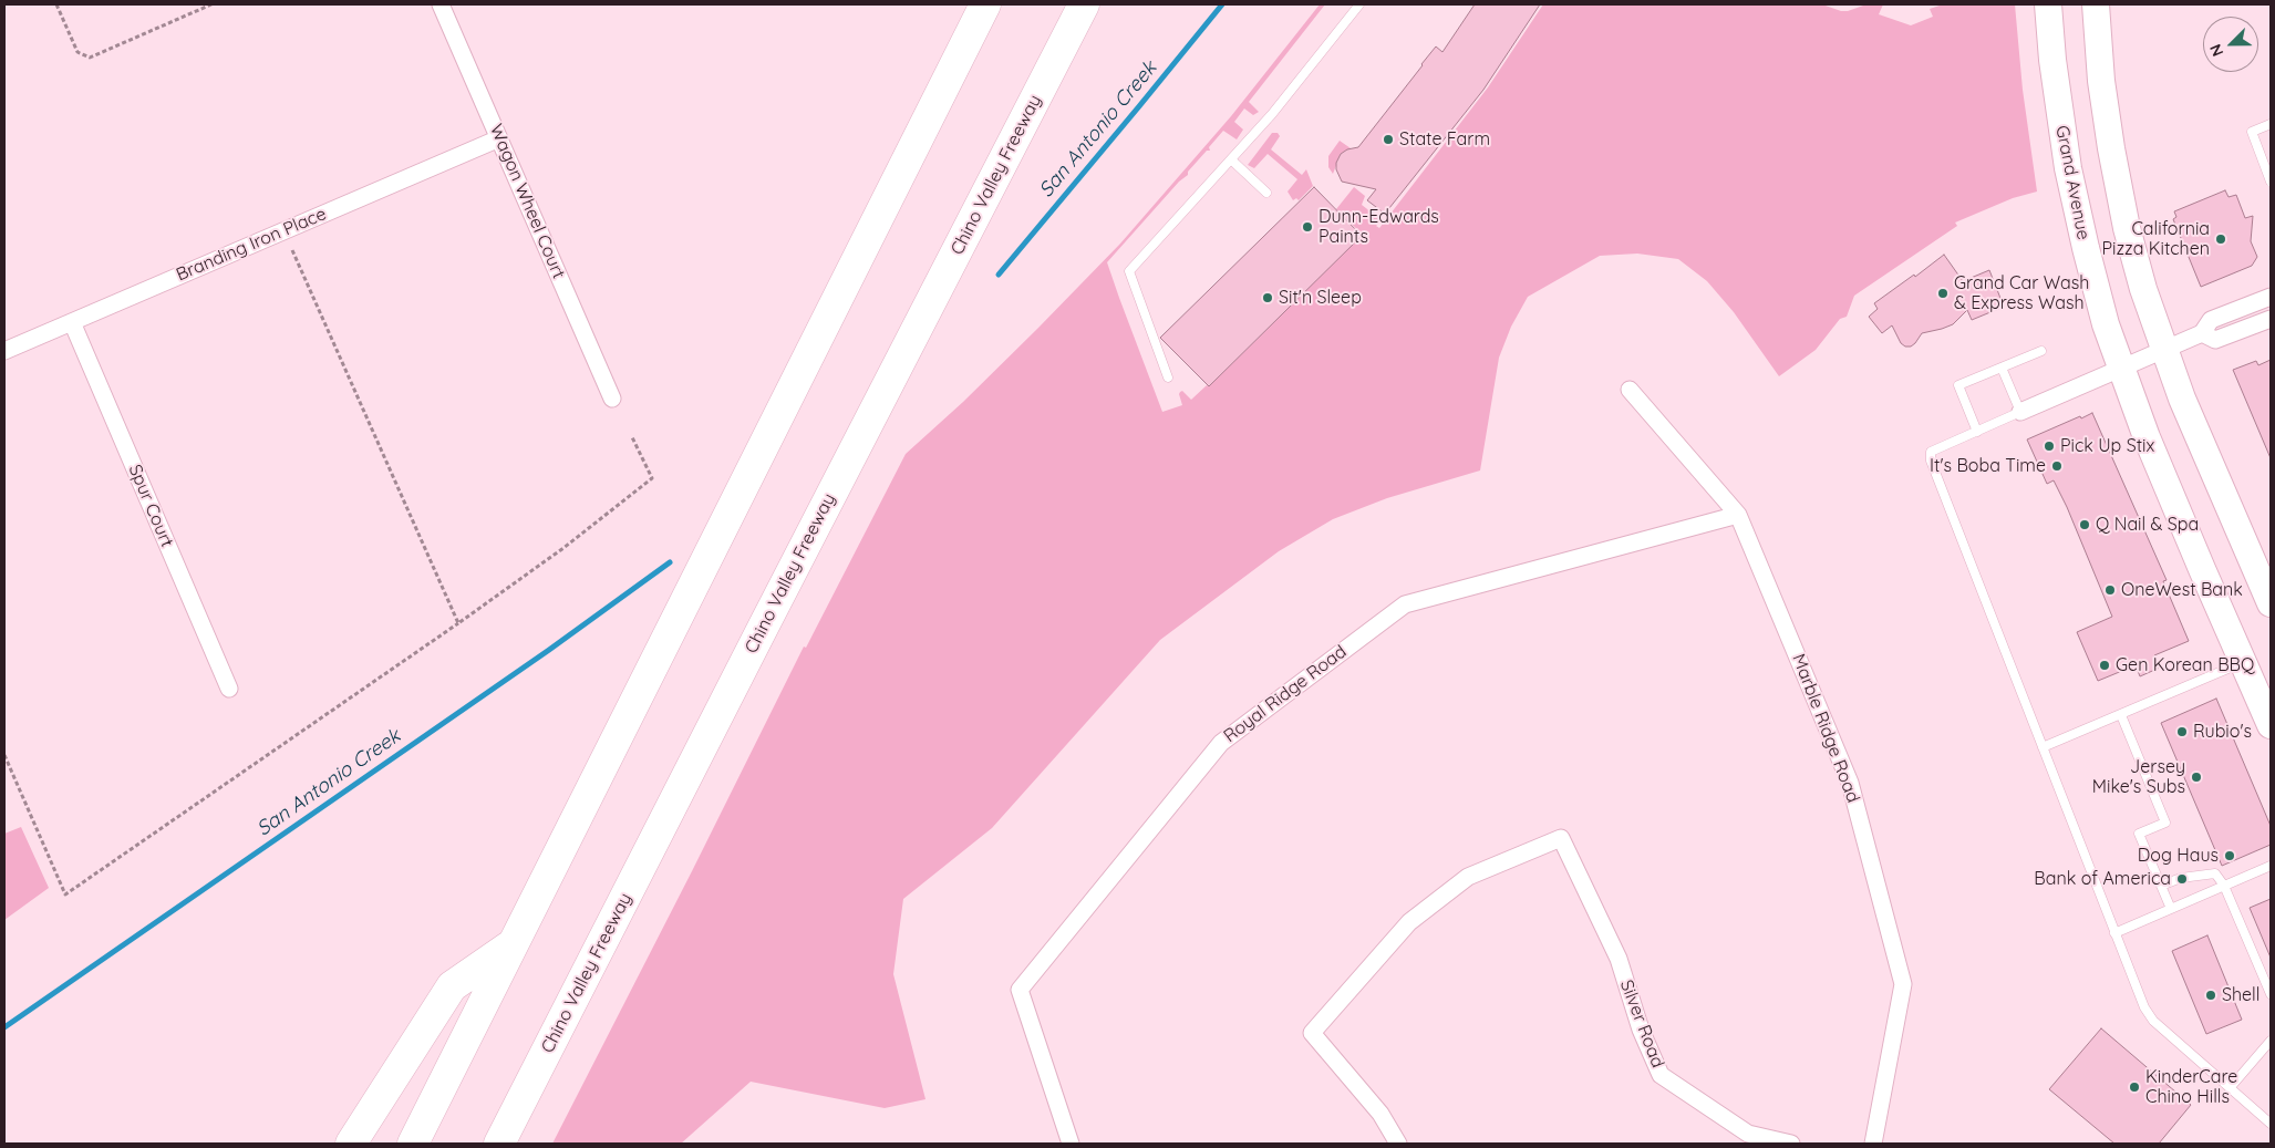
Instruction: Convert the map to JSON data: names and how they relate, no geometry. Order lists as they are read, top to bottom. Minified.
{"streets":{"highway":["Chino Valley Freeway"],"main road":["Grand Avenue"],"street":["Wagon Wheel Court","Branding Iron Place","Spur Court","Royal Ridge Road","Marble Ridge Road","Silver Road"]},"crossings":[["Wagon Wheel Court","Branding Iron Place"],["Branding Iron Place","Spur Court"],["Royal Ridge Road","Marble Ridge Road"]],"water":["San Antonio Creek"],"places":["State Farm","Dunn-Edwards Paints","California Pizza Kitchen","Grand Car Wash & Express Wash","Sit'n Sleep","Pick Up Stix","It's Boba Time","Q Nail & Spa","OneWest Bank","Gen Korean BBQ","Rubio's","Jersey Mike's Subs","Dog Haus","Bank of America","Shell","KinderCare Chino Hills"],"north":"bottom left"}
